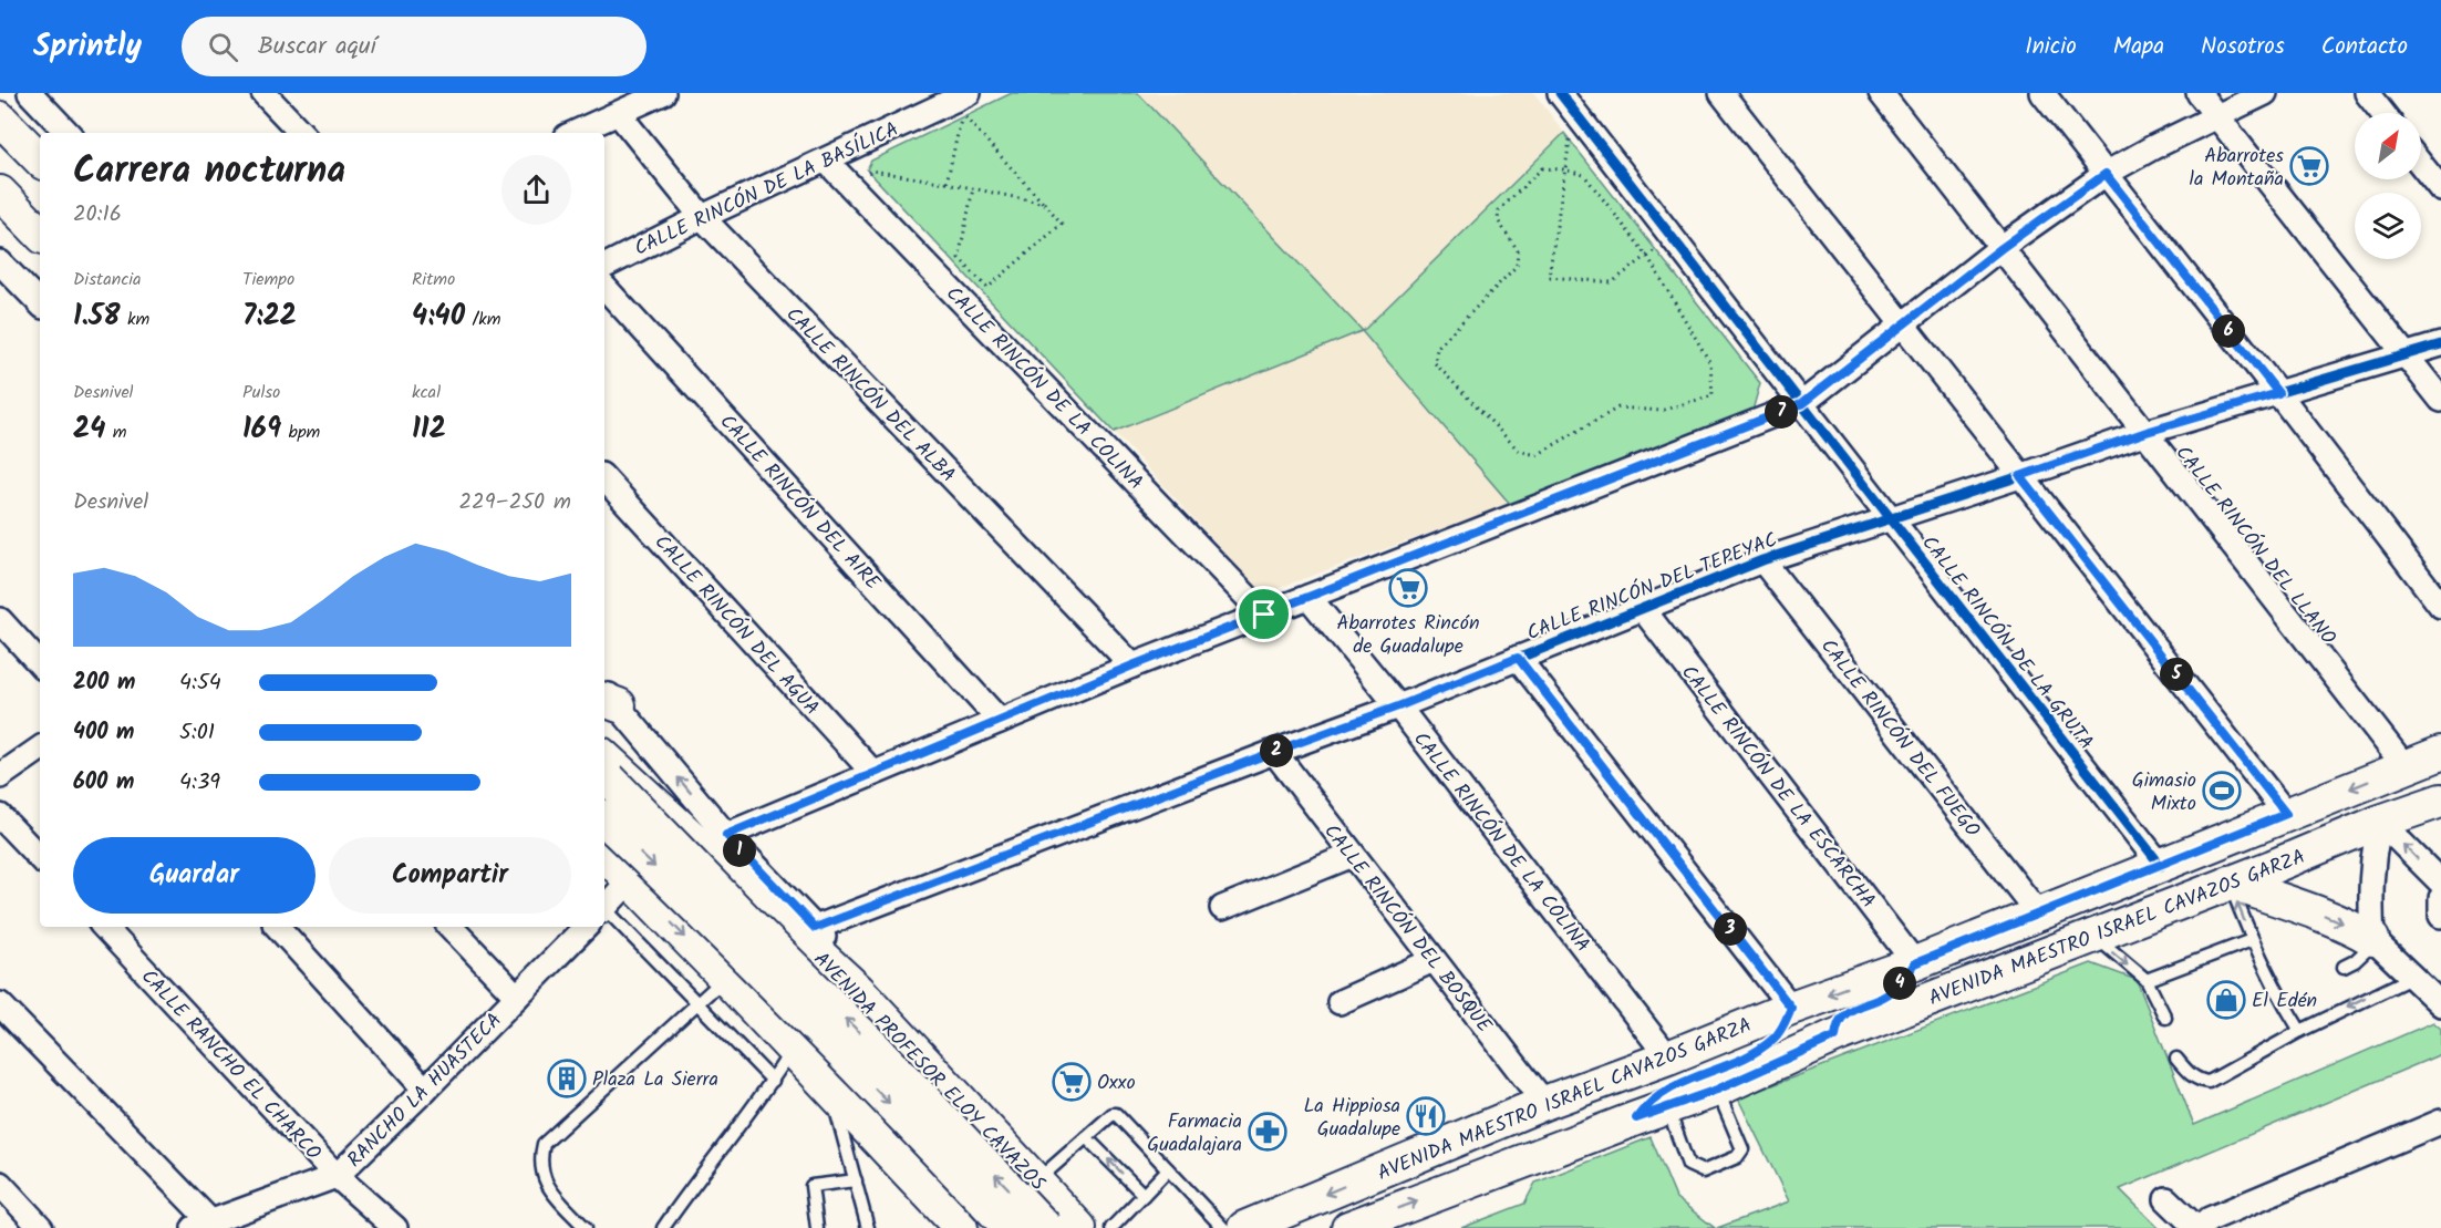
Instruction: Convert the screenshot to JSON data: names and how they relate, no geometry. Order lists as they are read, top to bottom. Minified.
{"streets":{"main road":["AVENIDA MAESTRO ISRAEL CAVAZOS GARZA","AVENIDA PROFESOR ELOY CAVAZOS"],"street":["CALLE RINCÓN DE LA BASÍLICA","CALLE RINCÓN DE LA COLINA","CALLE RINCÓN DEL ALBA","CALLE RINCÓN DEL AIRE","CALLE RINCÓN DEL LLANO","CALLE RINCÓN DEL TEPEYAC","CALLE RINCÓN DEL AGUA","CALLE RINCÓN DE LA GRUTA","CALLE RINCÓN DEL FUEGO","CALLE RINCÓN DE LA ESCARCHA","CALLE RINCÓN DEL BOSQUE","CALLE RANCHO EL CHARCO","RANCHO LA HUASTECA"]},"crossings":[["CALLE RINCÓN DE LA BASÍLICA","CALLE RINCÓN DE LA COLINA"],["CALLE RINCÓN DE LA BASÍLICA","CALLE RINCÓN DEL ALBA"],["CALLE RINCÓN DE LA COLINA","CALLE RINCÓN DEL TEPEYAC"],["CALLE RINCÓN DE LA COLINA","AVENIDA MAESTRO ISRAEL CAVAZOS GARZA"],["CALLE RINCÓN DEL LLANO","CALLE RINCÓN DEL TEPEYAC"],["CALLE RINCÓN DEL LLANO","AVENIDA MAESTRO ISRAEL CAVAZOS GARZA"],["CALLE RINCÓN DEL TEPEYAC","CALLE RINCÓN DE LA GRUTA"],["CALLE RINCÓN DEL TEPEYAC","CALLE RINCÓN DEL FUEGO"],["CALLE RINCÓN DEL TEPEYAC","CALLE RINCÓN DE LA ESCARCHA"],["CALLE RINCÓN DEL TEPEYAC","CALLE RINCÓN DEL BOSQUE"],["CALLE RINCÓN DE LA GRUTA","AVENIDA MAESTRO ISRAEL CAVAZOS GARZA"],["CALLE RINCÓN DEL FUEGO","AVENIDA MAESTRO ISRAEL CAVAZOS GARZA"],["CALLE RINCÓN DE LA ESCARCHA","AVENIDA MAESTRO ISRAEL CAVAZOS GARZA"],["AVENIDA MAESTRO ISRAEL CAVAZOS GARZA","CALLE RINCÓN DEL BOSQUE"],["CALLE RANCHO EL CHARCO","RANCHO LA HUASTECA"]],"places":{"supermarket":["Abarrotes la Montaña","Abarrotes Rincón de Guadalupe","Oxxo"],"sports":["Gimasio Mixto"],"shop":["El Edén"],"building":["Plaza La Sierra"],"restaurant":["La Hippiosa Guadalupe"],"pharmacy":["Farmacia Guadalajara"]},"north":"top right","page":{"header":"Sprintly","search":"Buscar aquí","nav":["Inicio","Mapa","Nosotros","Contacto"],"heading":["Carrera nocturna","20:16"],"stats":[["Distancia","1.58 km"],["Tiempo","7:22"],["Ritmo","4:40 /km"],["Desnivel","24 m"],["Pulso","169 bpm"],["kcal","112"]],"pins":["6","7","5","2","1","3","4"],"chart":["Desnivel","229–250 m"],"list":[{"name":"200 m","note":"4:54"},{"name":"400 m","note":"5:01"},{"name":"600 m","note":"4:39"}],"buttons":["Guardar","Compartir"]}}
